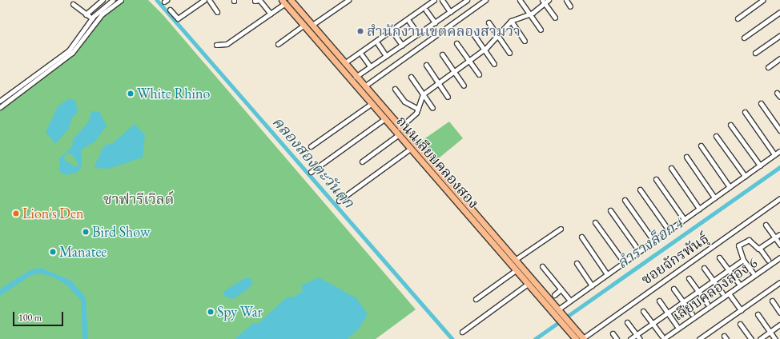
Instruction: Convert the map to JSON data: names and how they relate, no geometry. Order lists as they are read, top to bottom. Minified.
{"streets":{"main road":["ถนนเลียบคลองสอง"],"street":["ซอยจักรพันธุ์","เลียบคลองสอง 6"]},"crossings":[["ถนนเลียบคลองสอง","ซอยจักรพันธุ์"]],"water":["คลองสองตะวันตก","ลำรางล็อก 4"],"parks":["ซาฟารีเวิลด์"],"places":["สำนักงานเขตคลองสามวา","White Rhino","Lion's Den","Bird Show","Manatee","Spy War"],"scale_bar":"100 m"}
